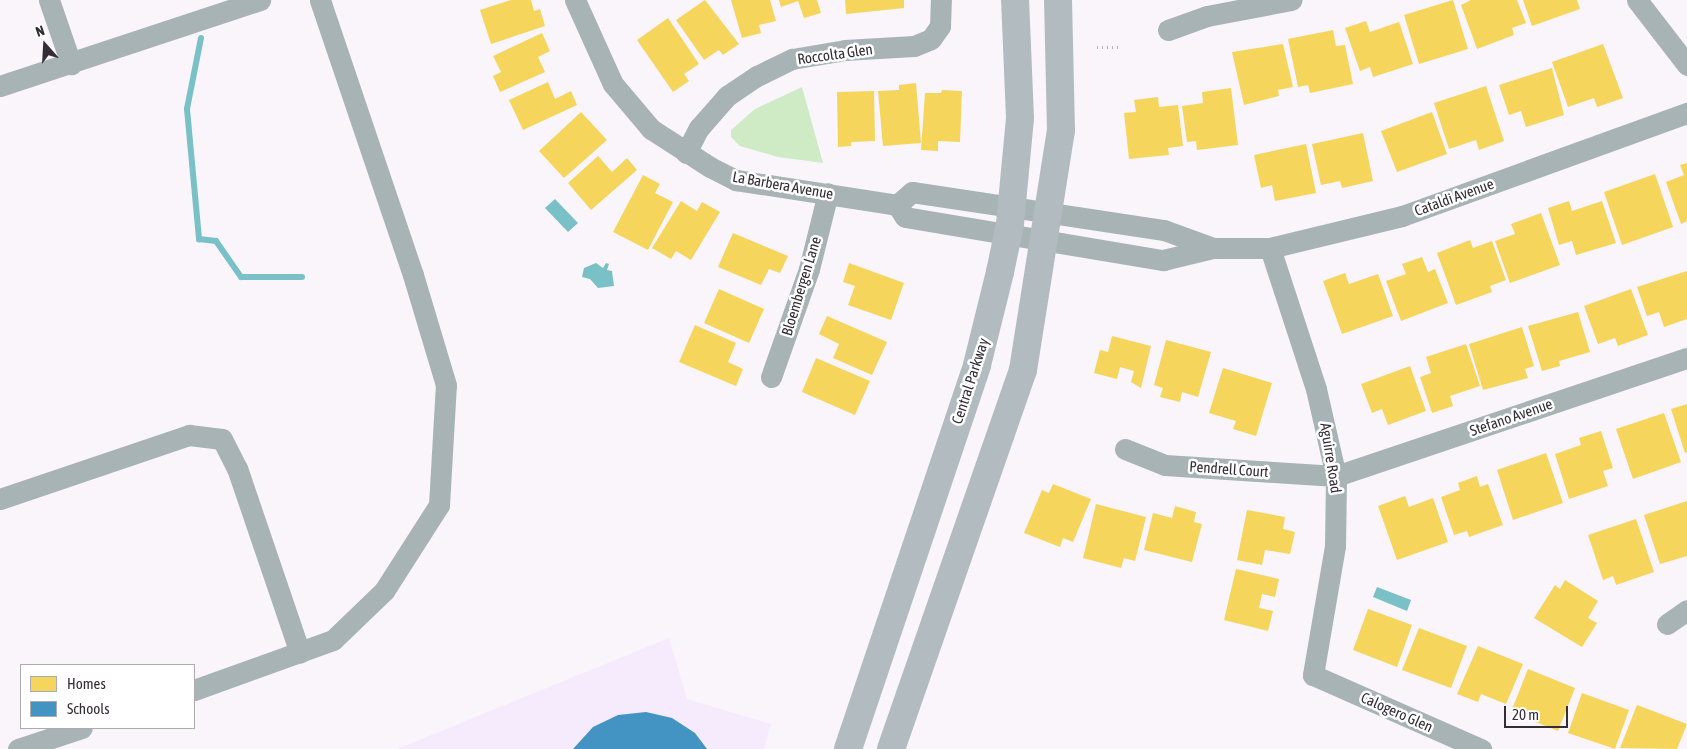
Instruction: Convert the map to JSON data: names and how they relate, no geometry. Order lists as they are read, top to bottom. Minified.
{"streets":{"main road":["Central Parkway"],"street":["Roccolta Glen","La Barbera Avenue","Cataldi Avenue","Bloembergen Lane","Stefano Avenue","Aguirre Road","Pendrell Court","Calogero Glen"]},"crossings":[["Roccolta Glen","La Barbera Avenue"],["La Barbera Avenue","Cataldi Avenue"],["La Barbera Avenue","Bloembergen Lane"],["La Barbera Avenue","Central Parkway"],["Cataldi Avenue","Central Parkway"],["Cataldi Avenue","Aguirre Road"],["Stefano Avenue","Aguirre Road"],["Stefano Avenue","Pendrell Court"],["Aguirre Road","Pendrell Court"],["Aguirre Road","Calogero Glen"]],"legend":["Homes","Schools"],"scale_bar":"20 m","north":"top"}
